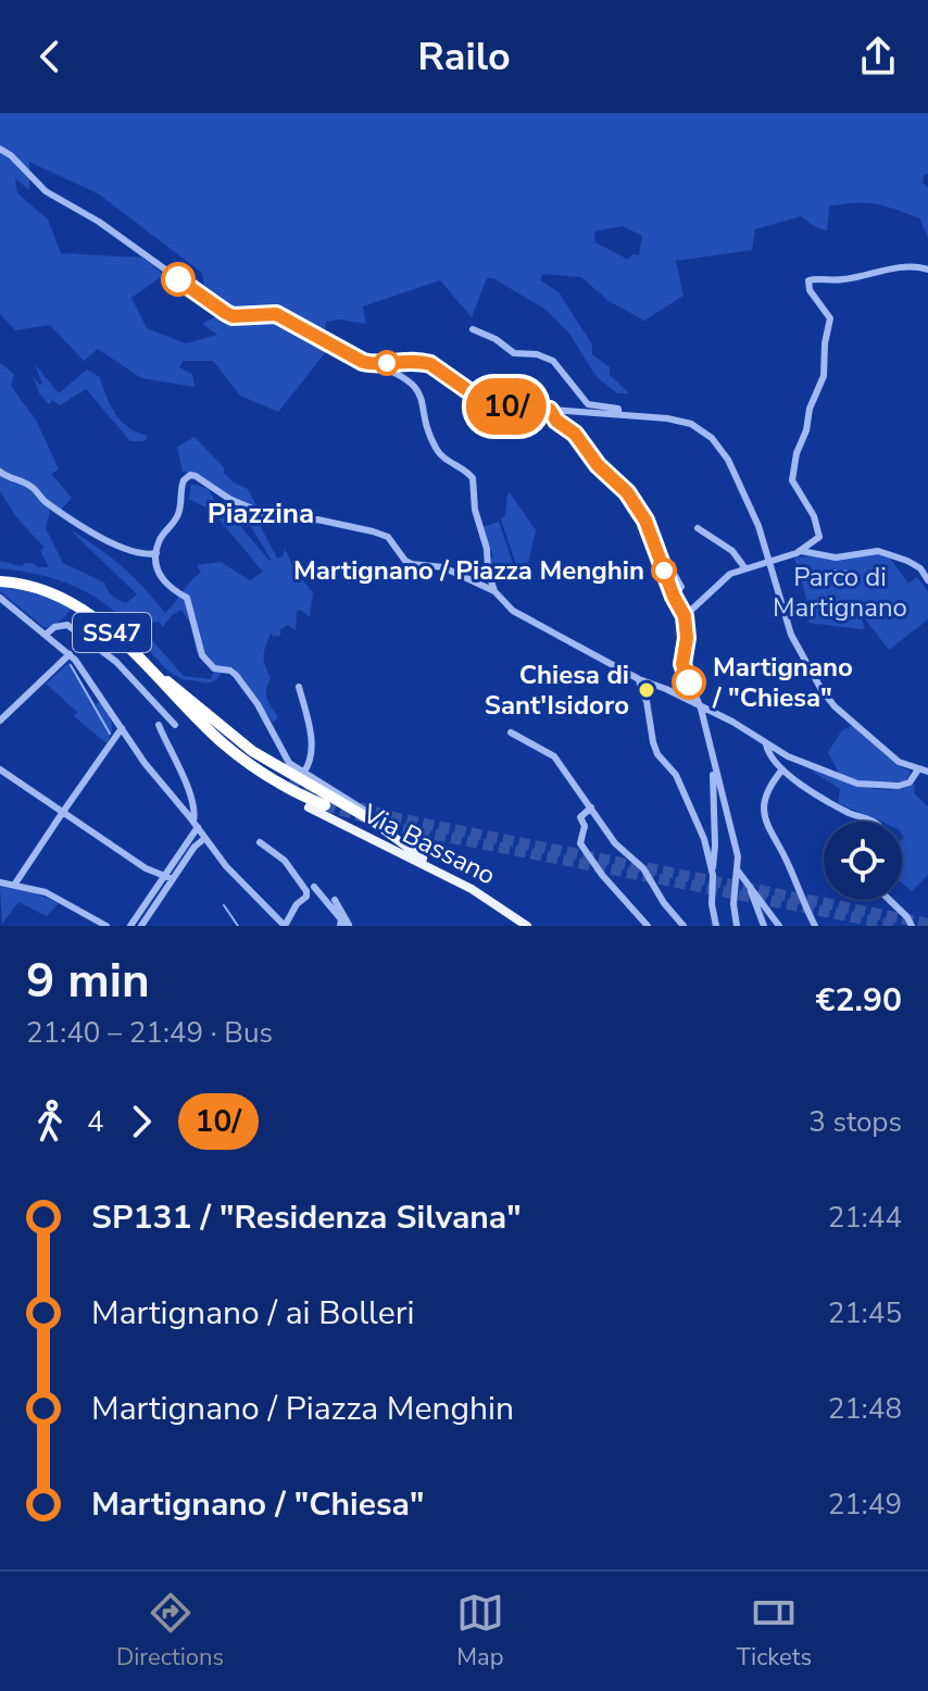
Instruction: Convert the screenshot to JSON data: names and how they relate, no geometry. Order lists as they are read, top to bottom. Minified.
{"streets":{"highway":["SS47"],"main road":["Via Bassano"]},"districts":["Piazzina"],"parks":["Parco di Martignano"],"places":["Martignano / Piazza Menghin","Martignano / \"Chiesa\"","Chiesa di Sant'Isidoro"],"lines":["bus line 10/"],"page":{"header":"Railo","on_map":"10/","heading":["9 min","21:40 – 21:49 · Bus","€2.90"],"legs":["4","10/","3 stops"],"list":[{"name":"SP131 / \"Residenza Silvana\"","value":"21:44"},{"name":"Martignano / ai Bolleri","value":"21:45"},{"name":"Martignano / Piazza Menghin","value":"21:48"},{"name":"Martignano / \"Chiesa\"","value":"21:49"}],"tabs":["Directions","Map","Tickets"]}}
